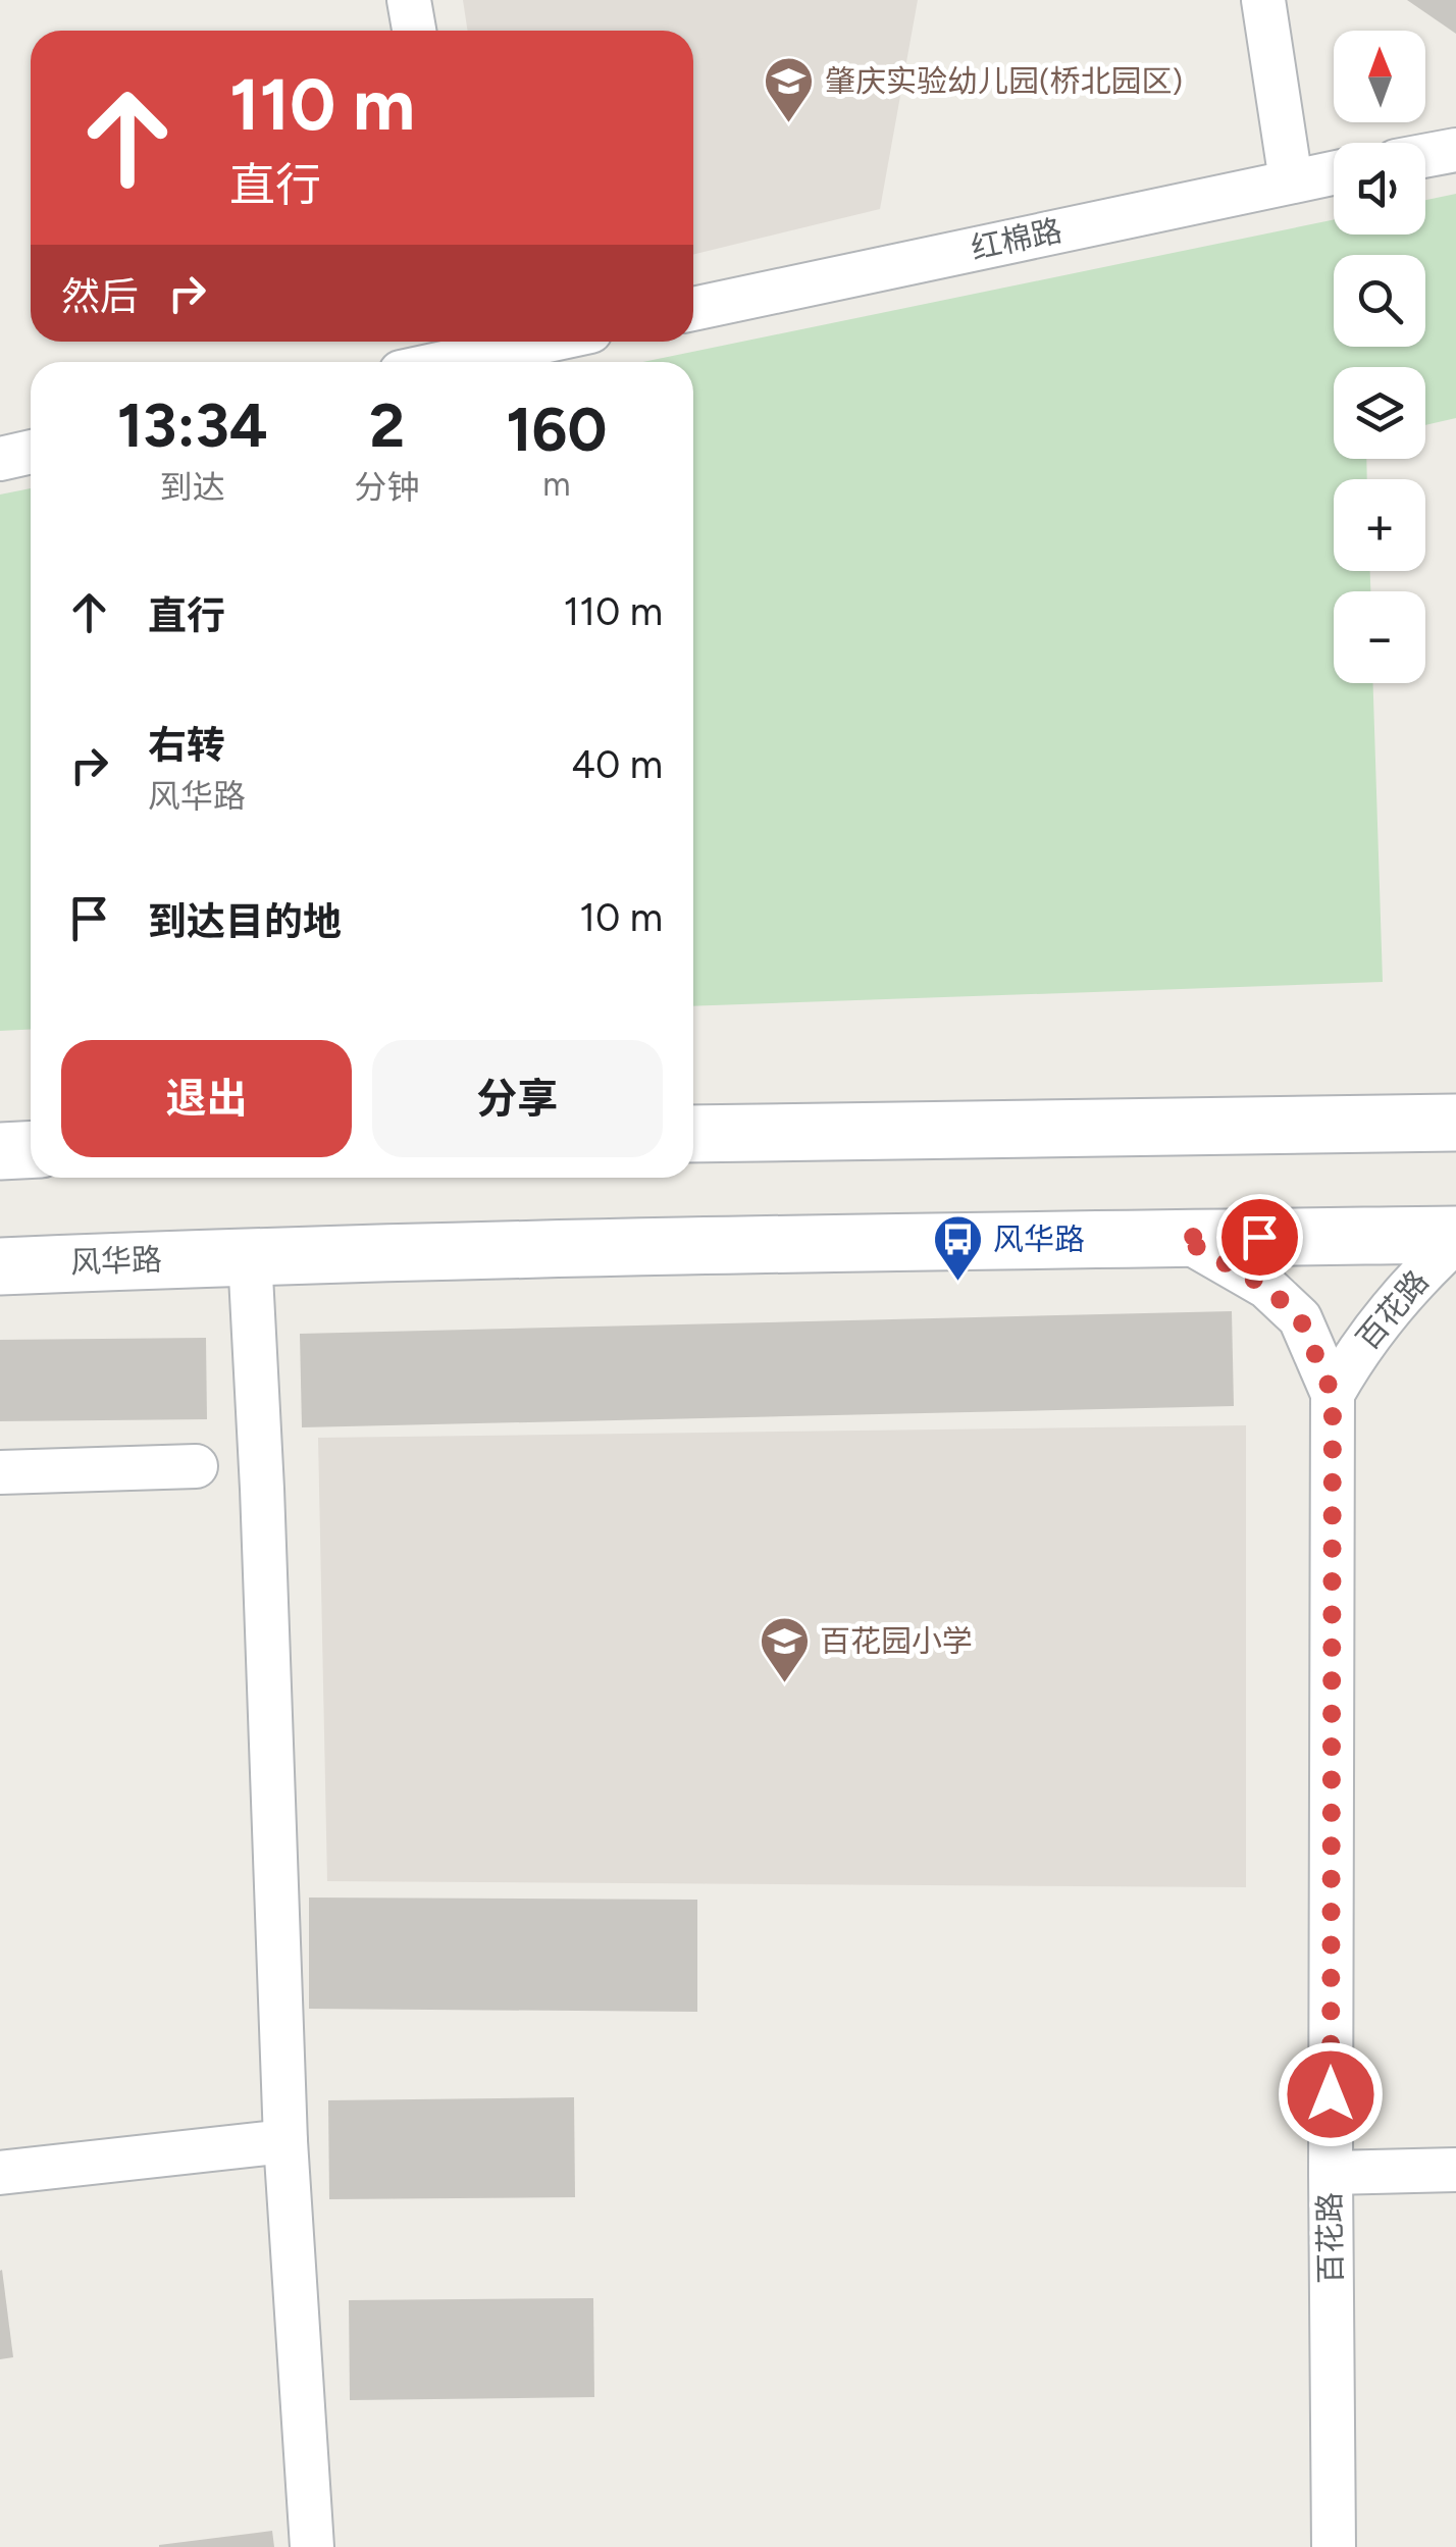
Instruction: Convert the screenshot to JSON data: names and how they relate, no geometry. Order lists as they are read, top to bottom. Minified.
{"streets":{"main road":["风华路"],"street":["红棉路","百花路"]},"crossings":[["风华路","百花路"]],"places":{"school or university":["肇庆实验幼儿园(桥北园区)","百花园小学"],"bus stop":["风华路"]},"north":"top","page":{"map_buttons":["+","−"],"turn":["110 m","直行"],"then":"然后","eta":["13:34","到达","2","分钟","160","m"],"list":[{"name":"直行","value":"110 m"},{"name":"右转","note":"风华路","value":"40 m"},{"name":"到达目的地","value":"10 m"}],"buttons":["退出","分享"]}}
